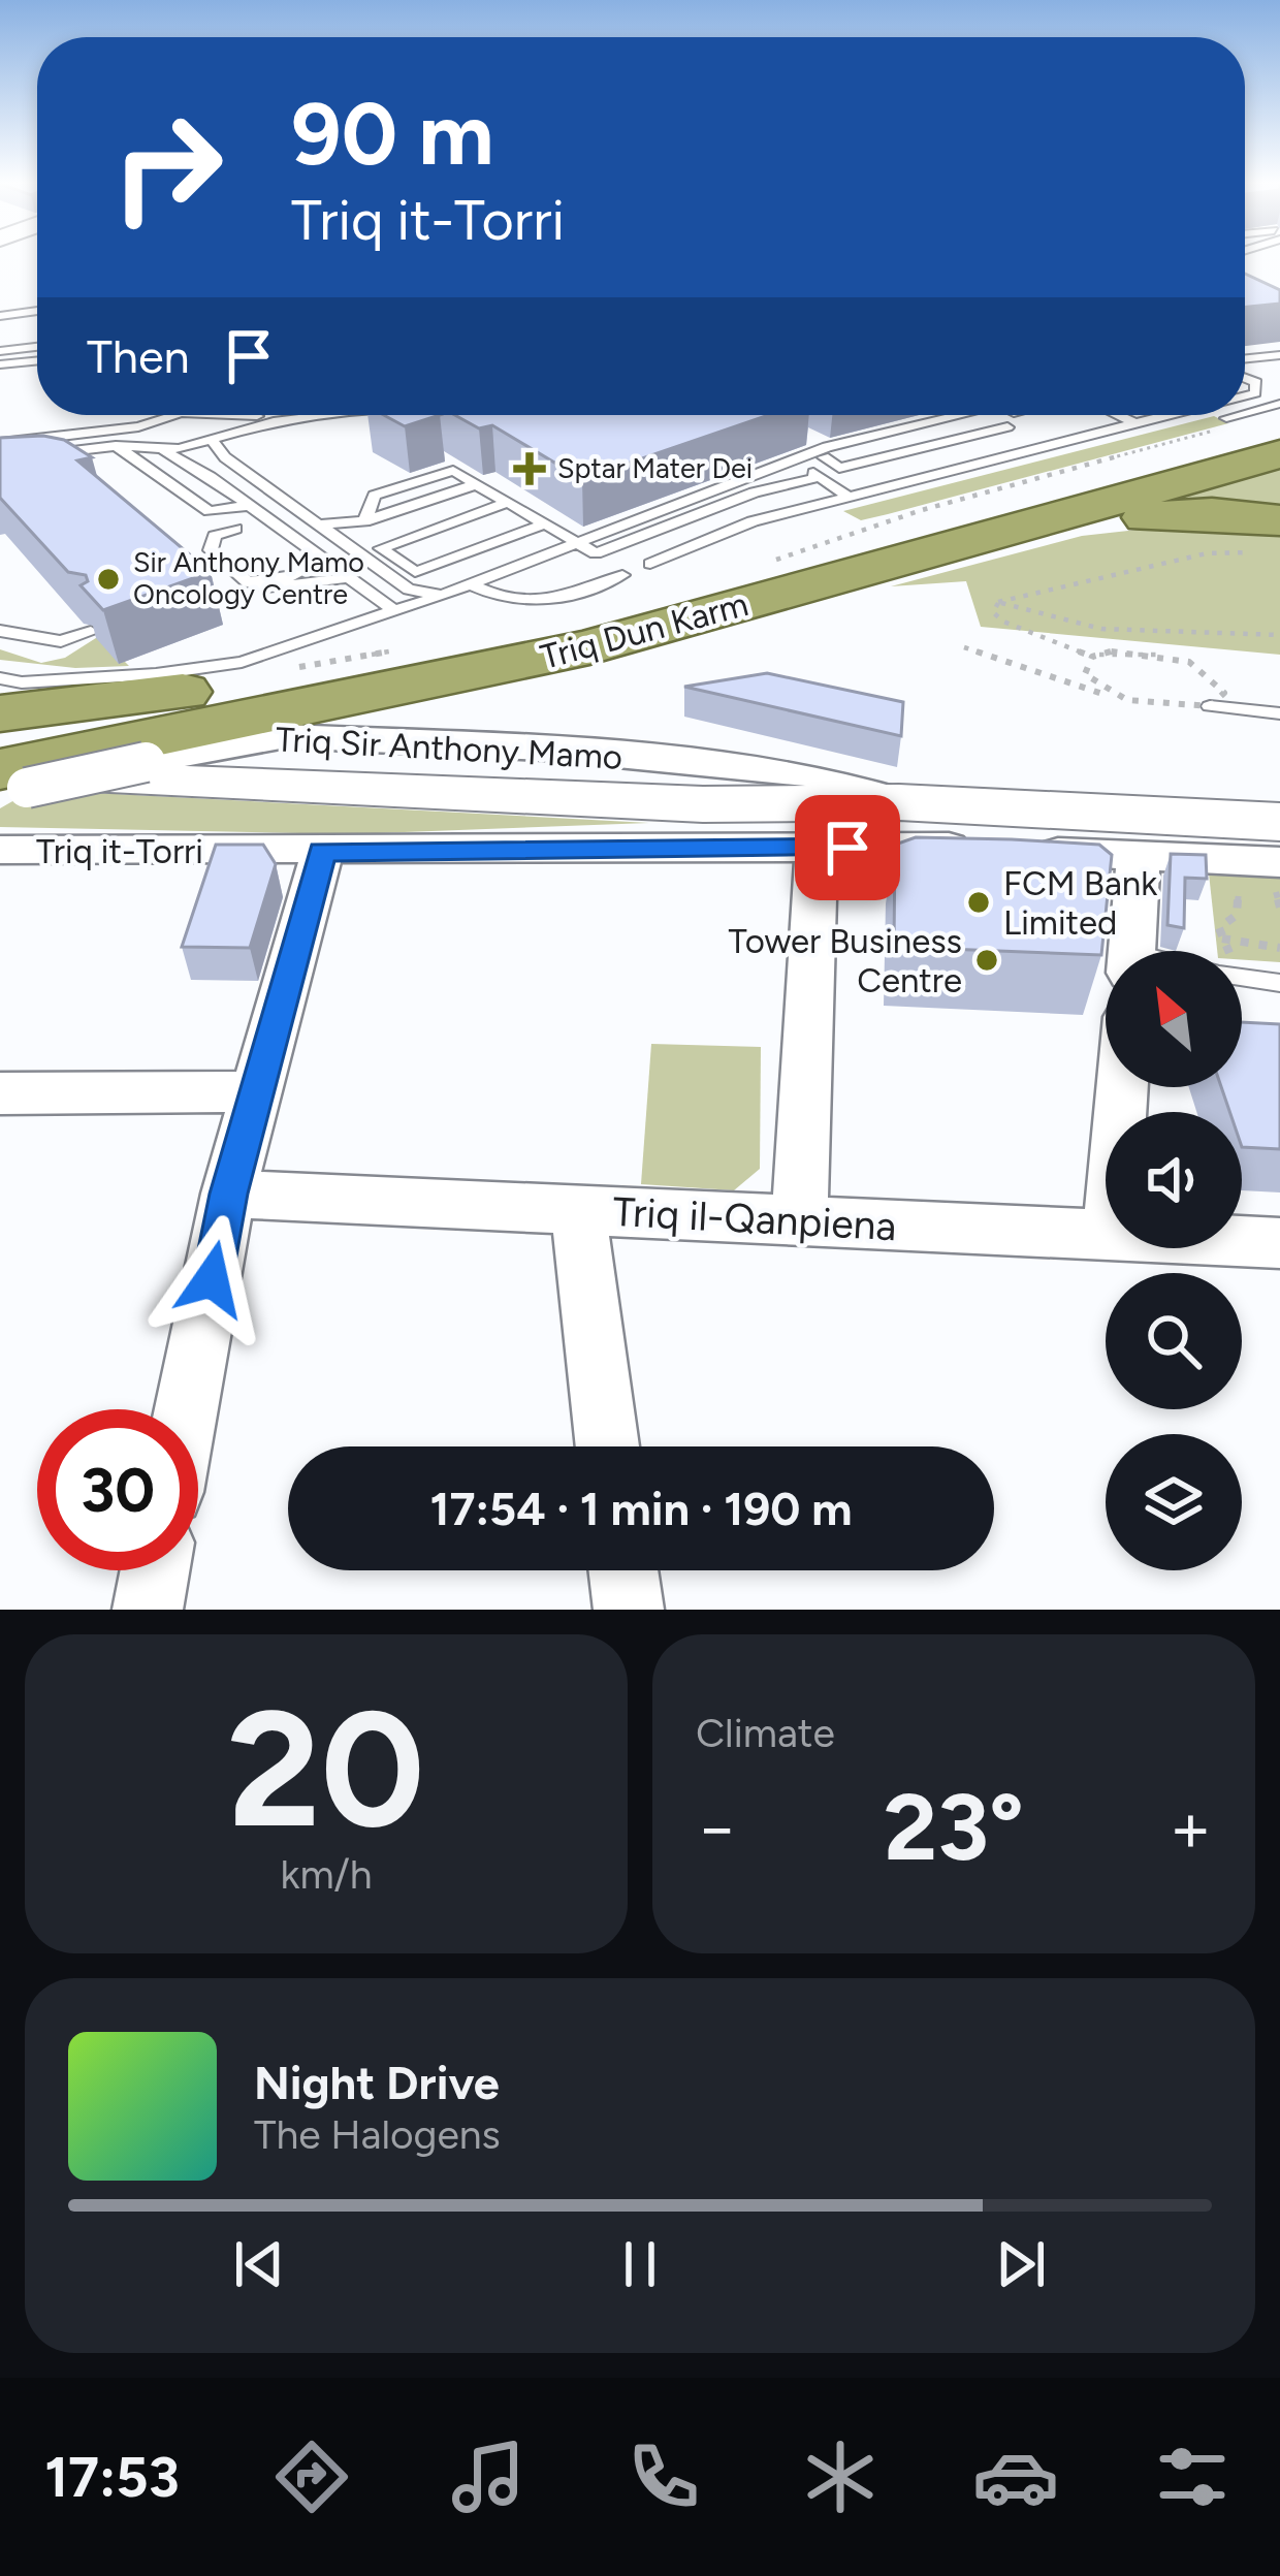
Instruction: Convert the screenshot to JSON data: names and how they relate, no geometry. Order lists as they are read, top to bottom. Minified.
{"streets":{"highway":["Triq Dun Karm"],"main road":["Triq Sir Anthony Mamo"],"street":["Triq it-Torri","Triq il-Qanpiena"]},"crossings":[["Triq Dun Karm","Triq Sir Anthony Mamo"]],"places":{"health":["Sptar Mater Dei"],"other":["Sir Anthony Mamo Oncology Centre","FCM Bank Limited","Tower Business Centre"]},"north":"top left","page":{"turn":["90 m","Triq it-Torri"],"then":"Then","limit":"30","trip":"17:54 · 1 min · 190 m","tile":[["20","km/h"],"Climate"],"heat":["−","23°","+"],"song":["Night Drive","The Halogens"],"tabs":"17:53"}}
